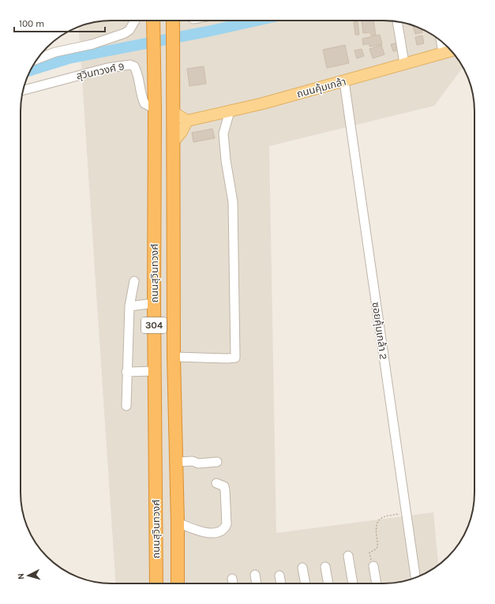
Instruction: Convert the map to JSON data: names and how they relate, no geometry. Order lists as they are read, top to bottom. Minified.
{"streets":{"highway":["ถนนสุวินทวงศ์","304"],"main road":["ถนนคุ้มเกล้า"],"street":["สุวินทวงศ์ 9","ซอยคุ้มเกล้า 2"]},"crossings":[["สุวินทวงศ์ 9","ถนนสุวินทวงศ์"],["ถนนคุ้มเกล้า","ซอยคุ้มเกล้า 2"]],"scale_bar":"100 m","north":"left"}
